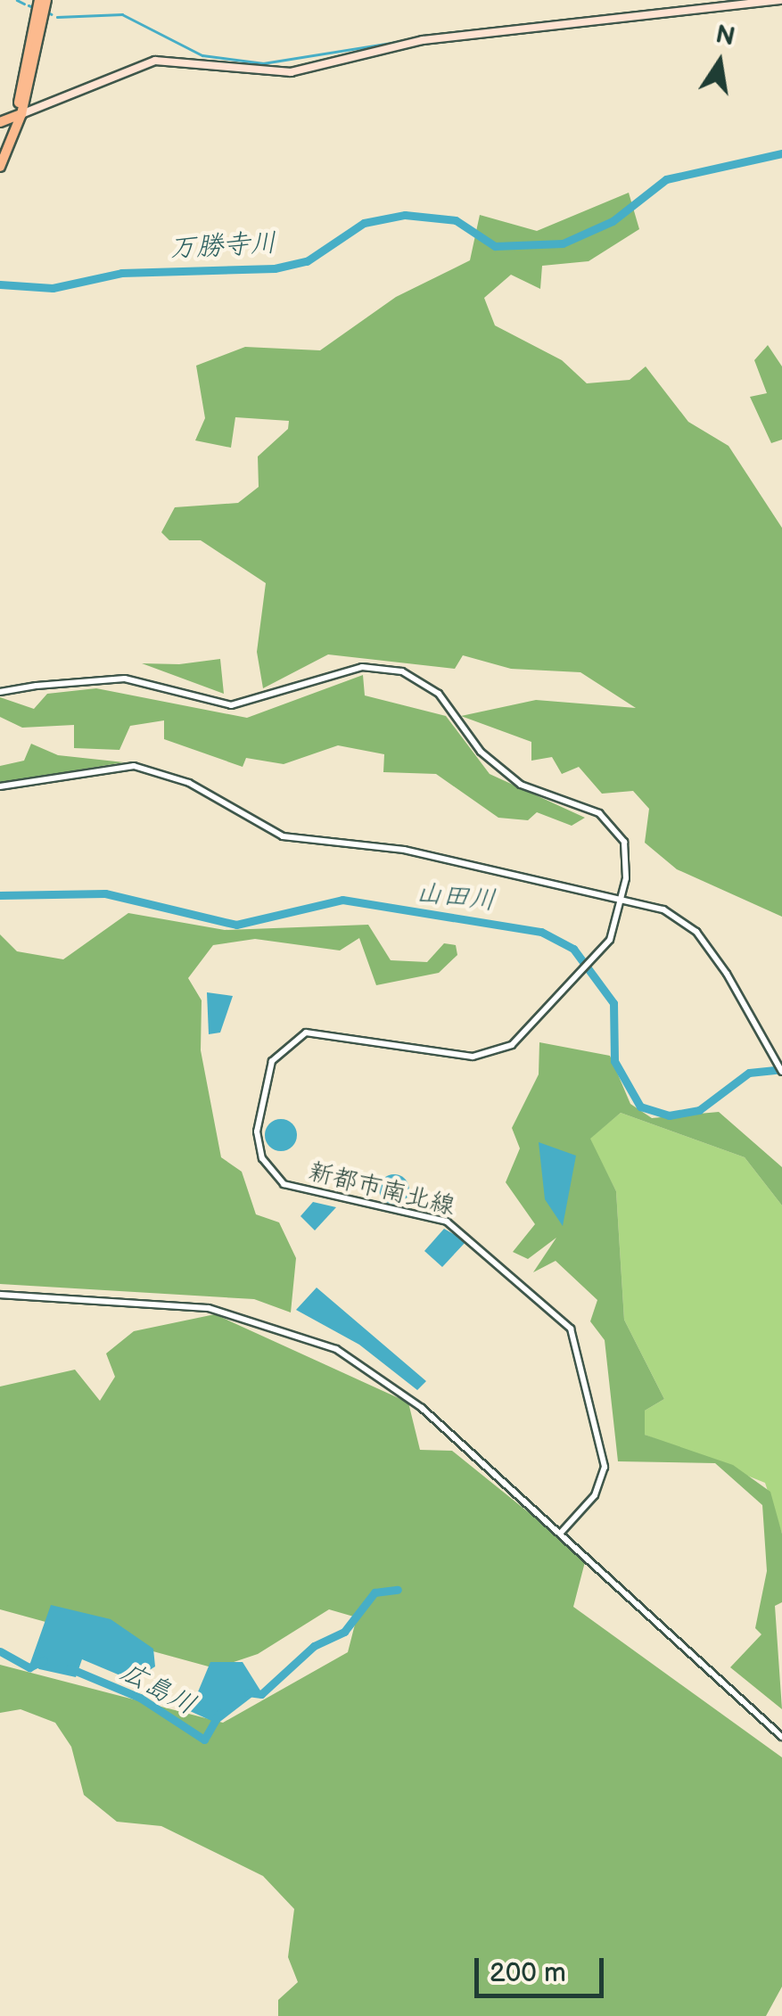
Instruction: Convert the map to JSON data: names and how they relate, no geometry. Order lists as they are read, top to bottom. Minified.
{"streets":{"street":["新都市南北線"]},"water":["万勝寺川","山田川","広島川"],"scale_bar":"200 m","north":"top"}
